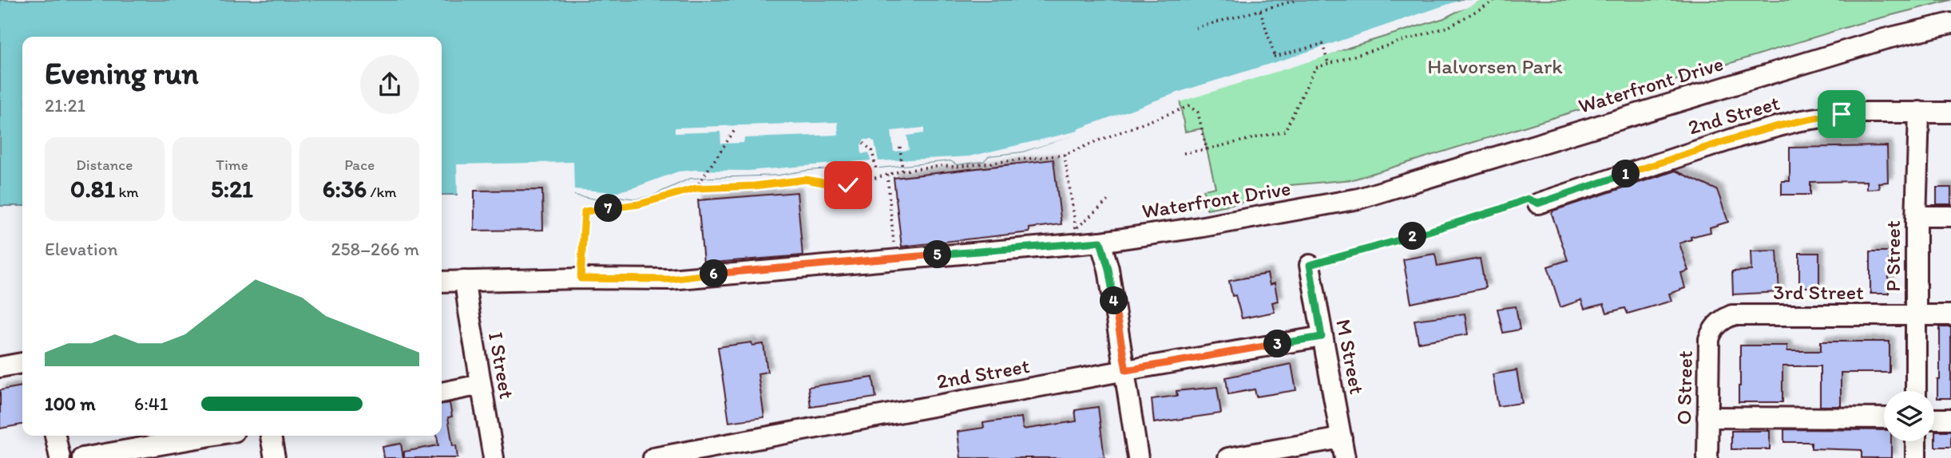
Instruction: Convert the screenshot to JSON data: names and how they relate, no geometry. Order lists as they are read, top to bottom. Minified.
{"streets":{"street":["Waterfront Drive","2nd Street","P Street","3rd Street","M Street","I Street","O Street"]},"crossings":[["Waterfront Drive","I Street"],["2nd Street","P Street"],["2nd Street","M Street"],["P Street","3rd Street"],["3rd Street","O Street"]],"parks":["Halvorsen Park"],"page":{"heading":["Evening run","21:21"],"stats":[["Distance","0.81 km"],["Time","5:21"],["Pace","6:36 /km"]],"pins":["1","7","2","5","6","4","3"],"chart":["Elevation","258–266 m"],"list":[{"name":"100 m","note":"6:41"}]}}
